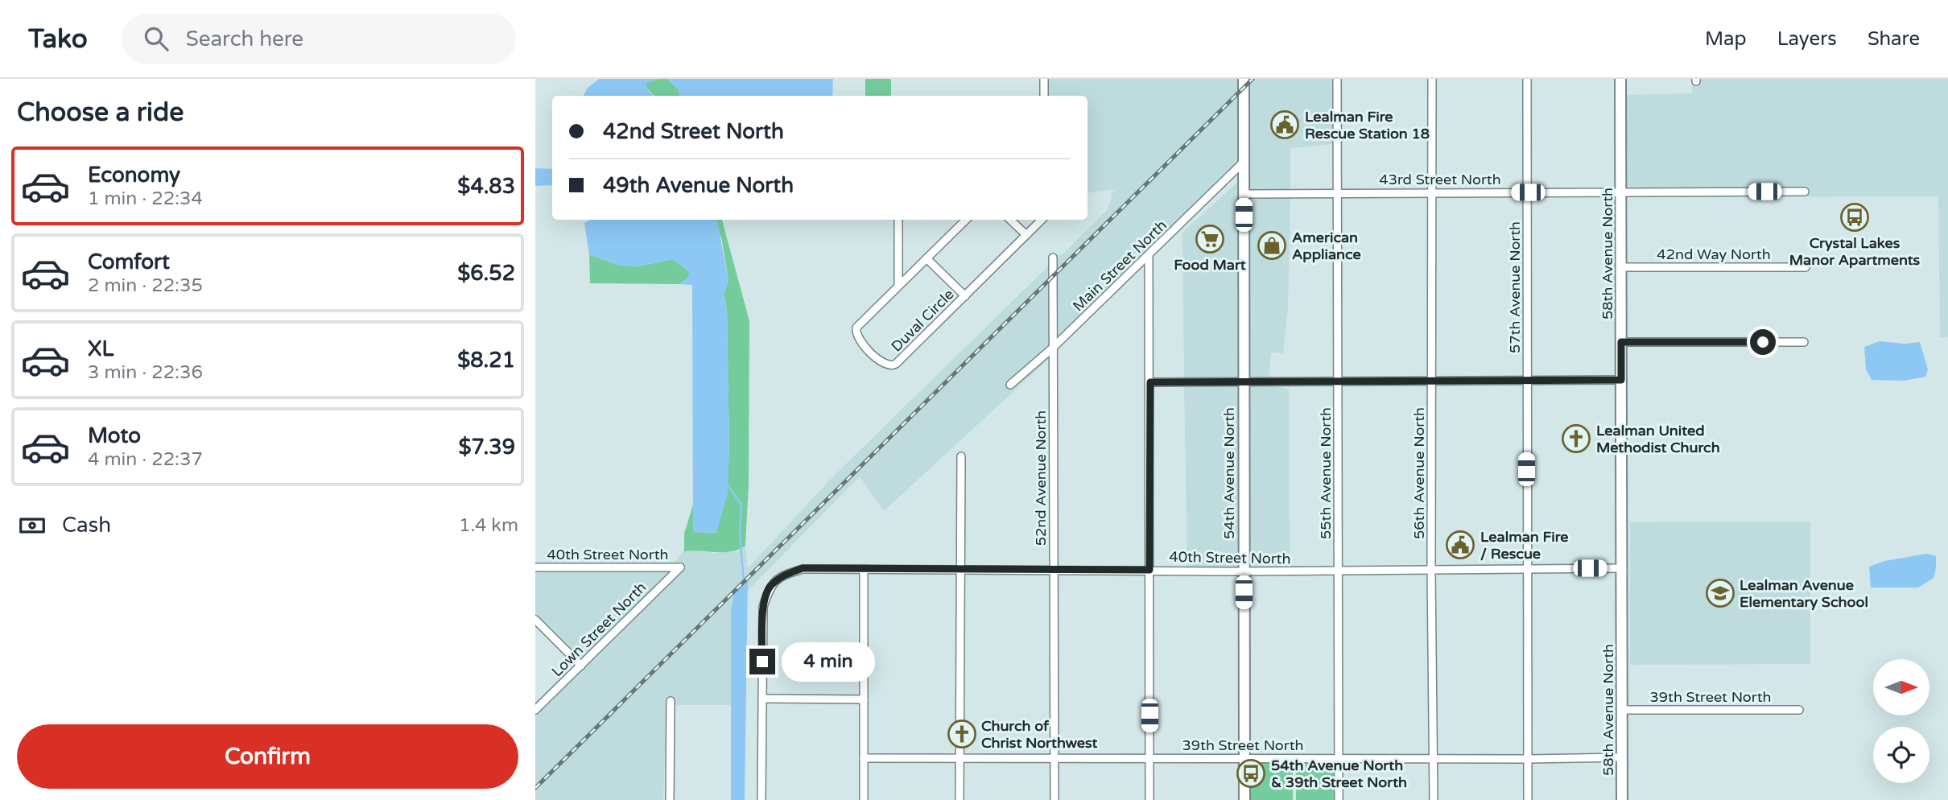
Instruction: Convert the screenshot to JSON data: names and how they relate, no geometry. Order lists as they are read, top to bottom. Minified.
{"streets":{"street":["43rd Street North","58th Avenue North","42nd Way North","Main Street North","57th Avenue North","Duval Circle","54th Avenue North","55th Avenue North","56th Avenue North","52nd Avenue North","40th Street North","Lown Street North","39th Street North"]},"crossings":[["43rd Street North","58th Avenue North"],["43rd Street North","57th Avenue North"],["43rd Street North","54th Avenue North"],["43rd Street North","55th Avenue North"],["43rd Street North","56th Avenue North"],["58th Avenue North","42nd Way North"],["58th Avenue North","40th Street North"],["58th Avenue North","39th Street North"],["Main Street North","54th Avenue North"],["Main Street North","52nd Avenue North"],["57th Avenue North","40th Street North"],["57th Avenue North","39th Street North"],["54th Avenue North","40th Street North"],["54th Avenue North","39th Street North"],["55th Avenue North","40th Street North"],["55th Avenue North","39th Street North"],["56th Avenue North","40th Street North"],["56th Avenue North","39th Street North"],["52nd Avenue North","40th Street North"],["52nd Avenue North","39th Street North"],["40th Street North","Lown Street North"]],"places":{"public building":["Lealman Fire Rescue Station 18","Lealman Fire / Rescue"],"bus stop":["Crystal Lakes Manor Apartments","54th Avenue North & 39th Street North"],"supermarket":["Food Mart"],"shop":["American Appliance"],"church":["Lealman United Methodist Church","Church of Christ Northwest"],"school or university":["Lealman Avenue Elementary School"]},"north":"right","page":{"header":"Tako","search":"Search here","nav":["Map","Layers","Share"],"heading":"Choose a ride","banner":["42nd Street North","49th Avenue North"],"list":[{"name":"Economy","note":"1 min · 22:34","value":"$4.83"},{"name":"Comfort","note":"2 min · 22:35","value":"$6.52"},{"name":"XL","note":"3 min · 22:36","value":"$8.21"},{"name":"Moto","note":"4 min · 22:37","value":"$7.39"}],"pay":["Cash","1.4 km"],"bubble":"4 min","buttons":"Confirm"}}
